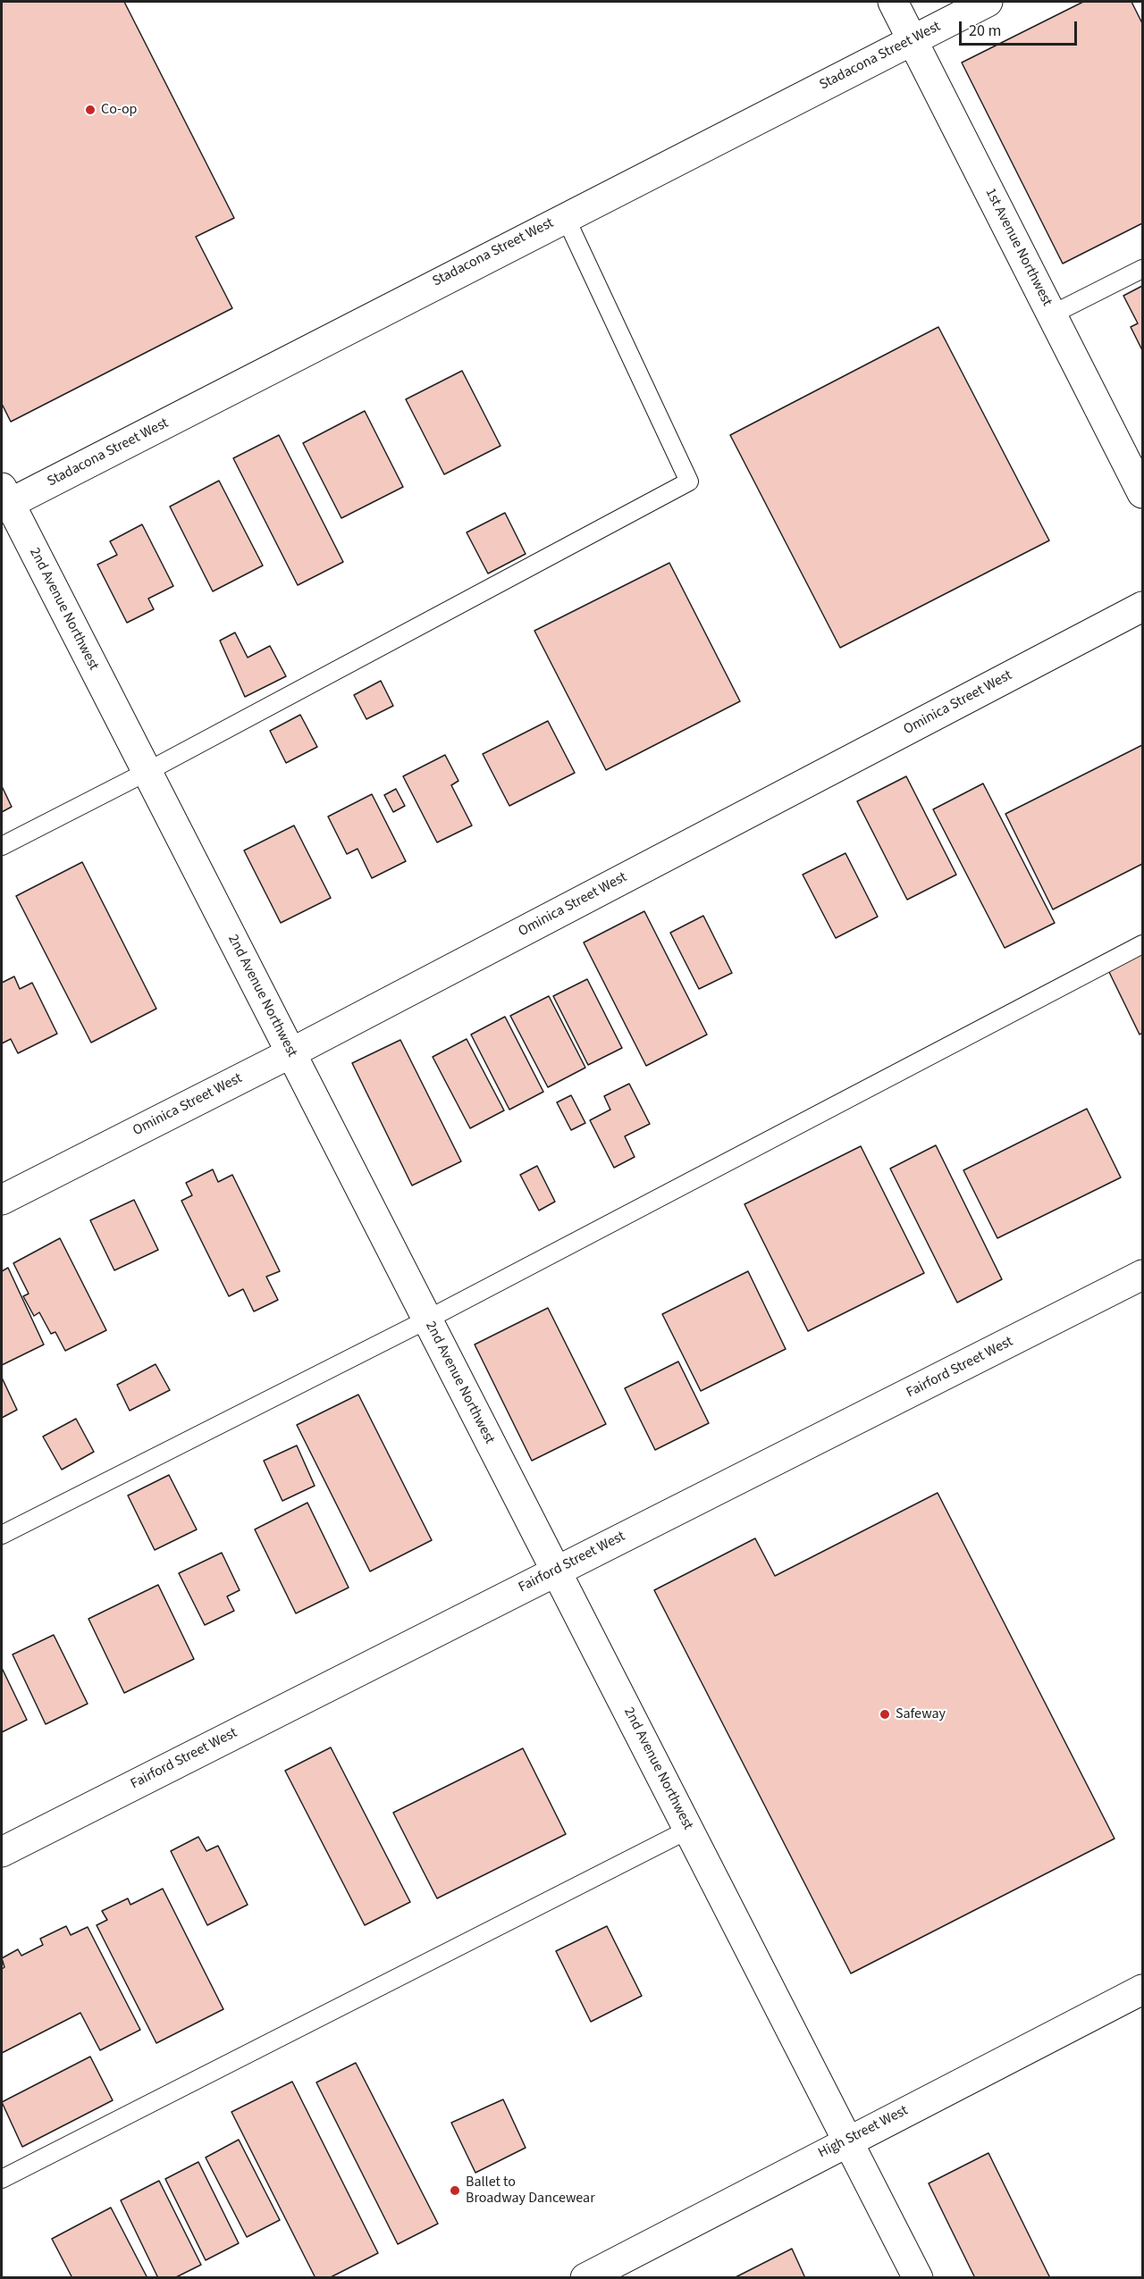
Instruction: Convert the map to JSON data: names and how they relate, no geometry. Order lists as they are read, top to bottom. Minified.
{"streets":{"street":["Stadacona Street West","1st Avenue Northwest","2nd Avenue Northwest","Ominica Street West","Fairford Street West","High Street West"]},"crossings":[["Stadacona Street West","1st Avenue Northwest"],["Stadacona Street West","2nd Avenue Northwest"],["2nd Avenue Northwest","Ominica Street West"],["2nd Avenue Northwest","Fairford Street West"],["2nd Avenue Northwest","High Street West"]],"places":["Co-op","Safeway","Ballet to Broadway Dancewear"],"scale_bar":"20 m"}
